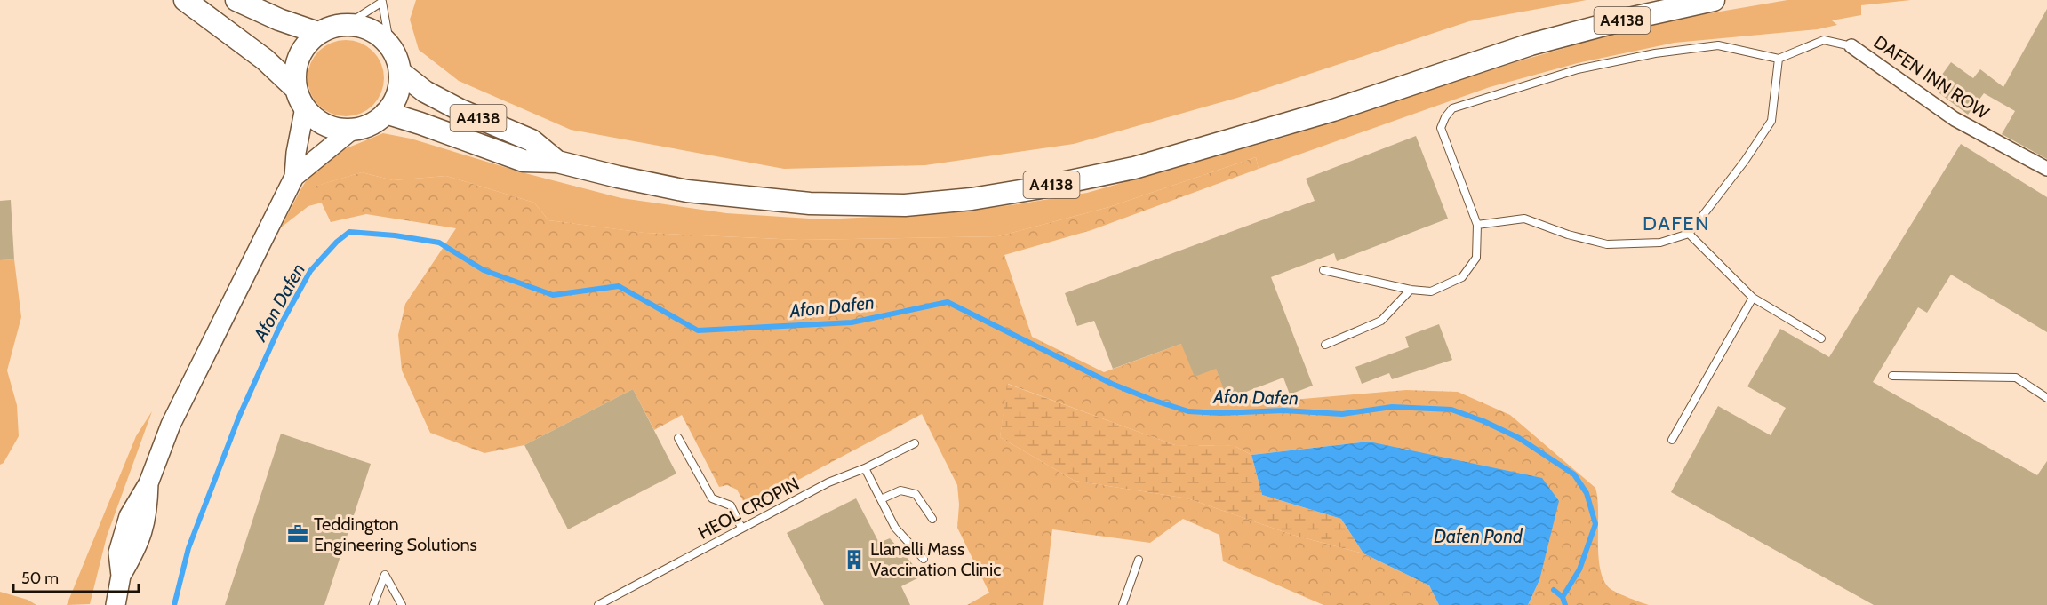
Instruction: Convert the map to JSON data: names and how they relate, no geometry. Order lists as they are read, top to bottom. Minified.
{"streets":{"highway":["A4138"],"street":["DAFEN INN ROW"],"lane":["HEOL CROPIN"]},"districts":["DAFEN"],"water":["Afon Dafen","Dafen Pond"],"places":{"office":["Teddington Engineering Solutions"],"building":["Llanelli Mass Vaccination Clinic"]},"scale_bar":"50 m"}
